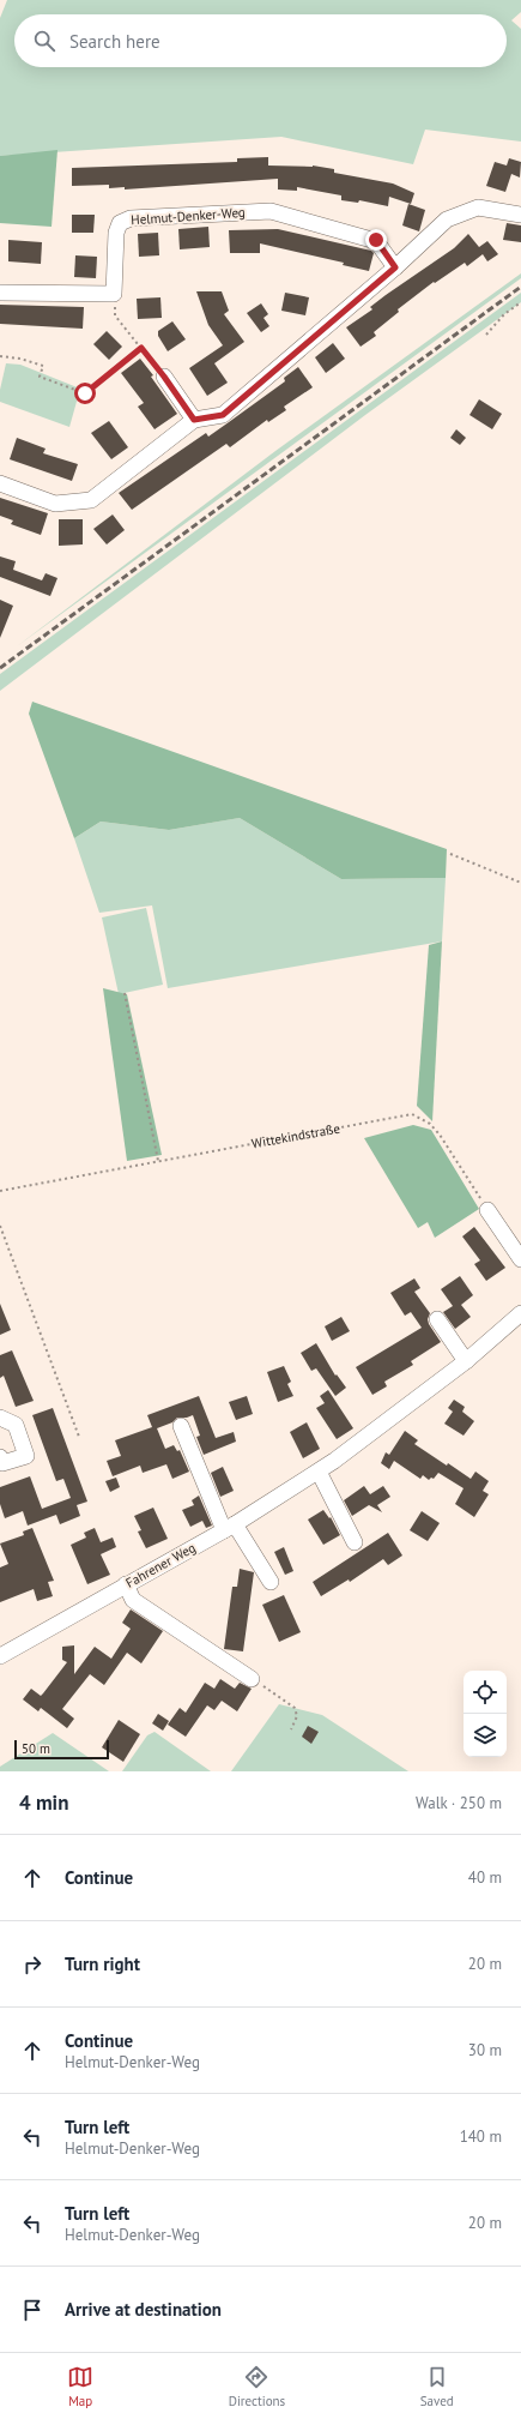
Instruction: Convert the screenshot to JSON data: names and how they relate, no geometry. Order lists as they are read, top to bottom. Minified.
{"streets":{"street":["Helmut-Denker-Weg","Fahrener Weg"],"path":["Wittekindstraße"]},"scale_bar":"50 m","page":{"search":"Search here","scale":"50 m","heading":["4 min","Walk · 250 m"],"list":[["Continue","40 m"],["Turn right","20 m"],["Continue","Helmut-Denker-Weg","30 m"],["Turn left","Helmut-Denker-Weg","140 m"],["Turn left","Helmut-Denker-Weg","20 m"],"Arrive at destination"],"nav":["Map","Directions","Saved"]}}
